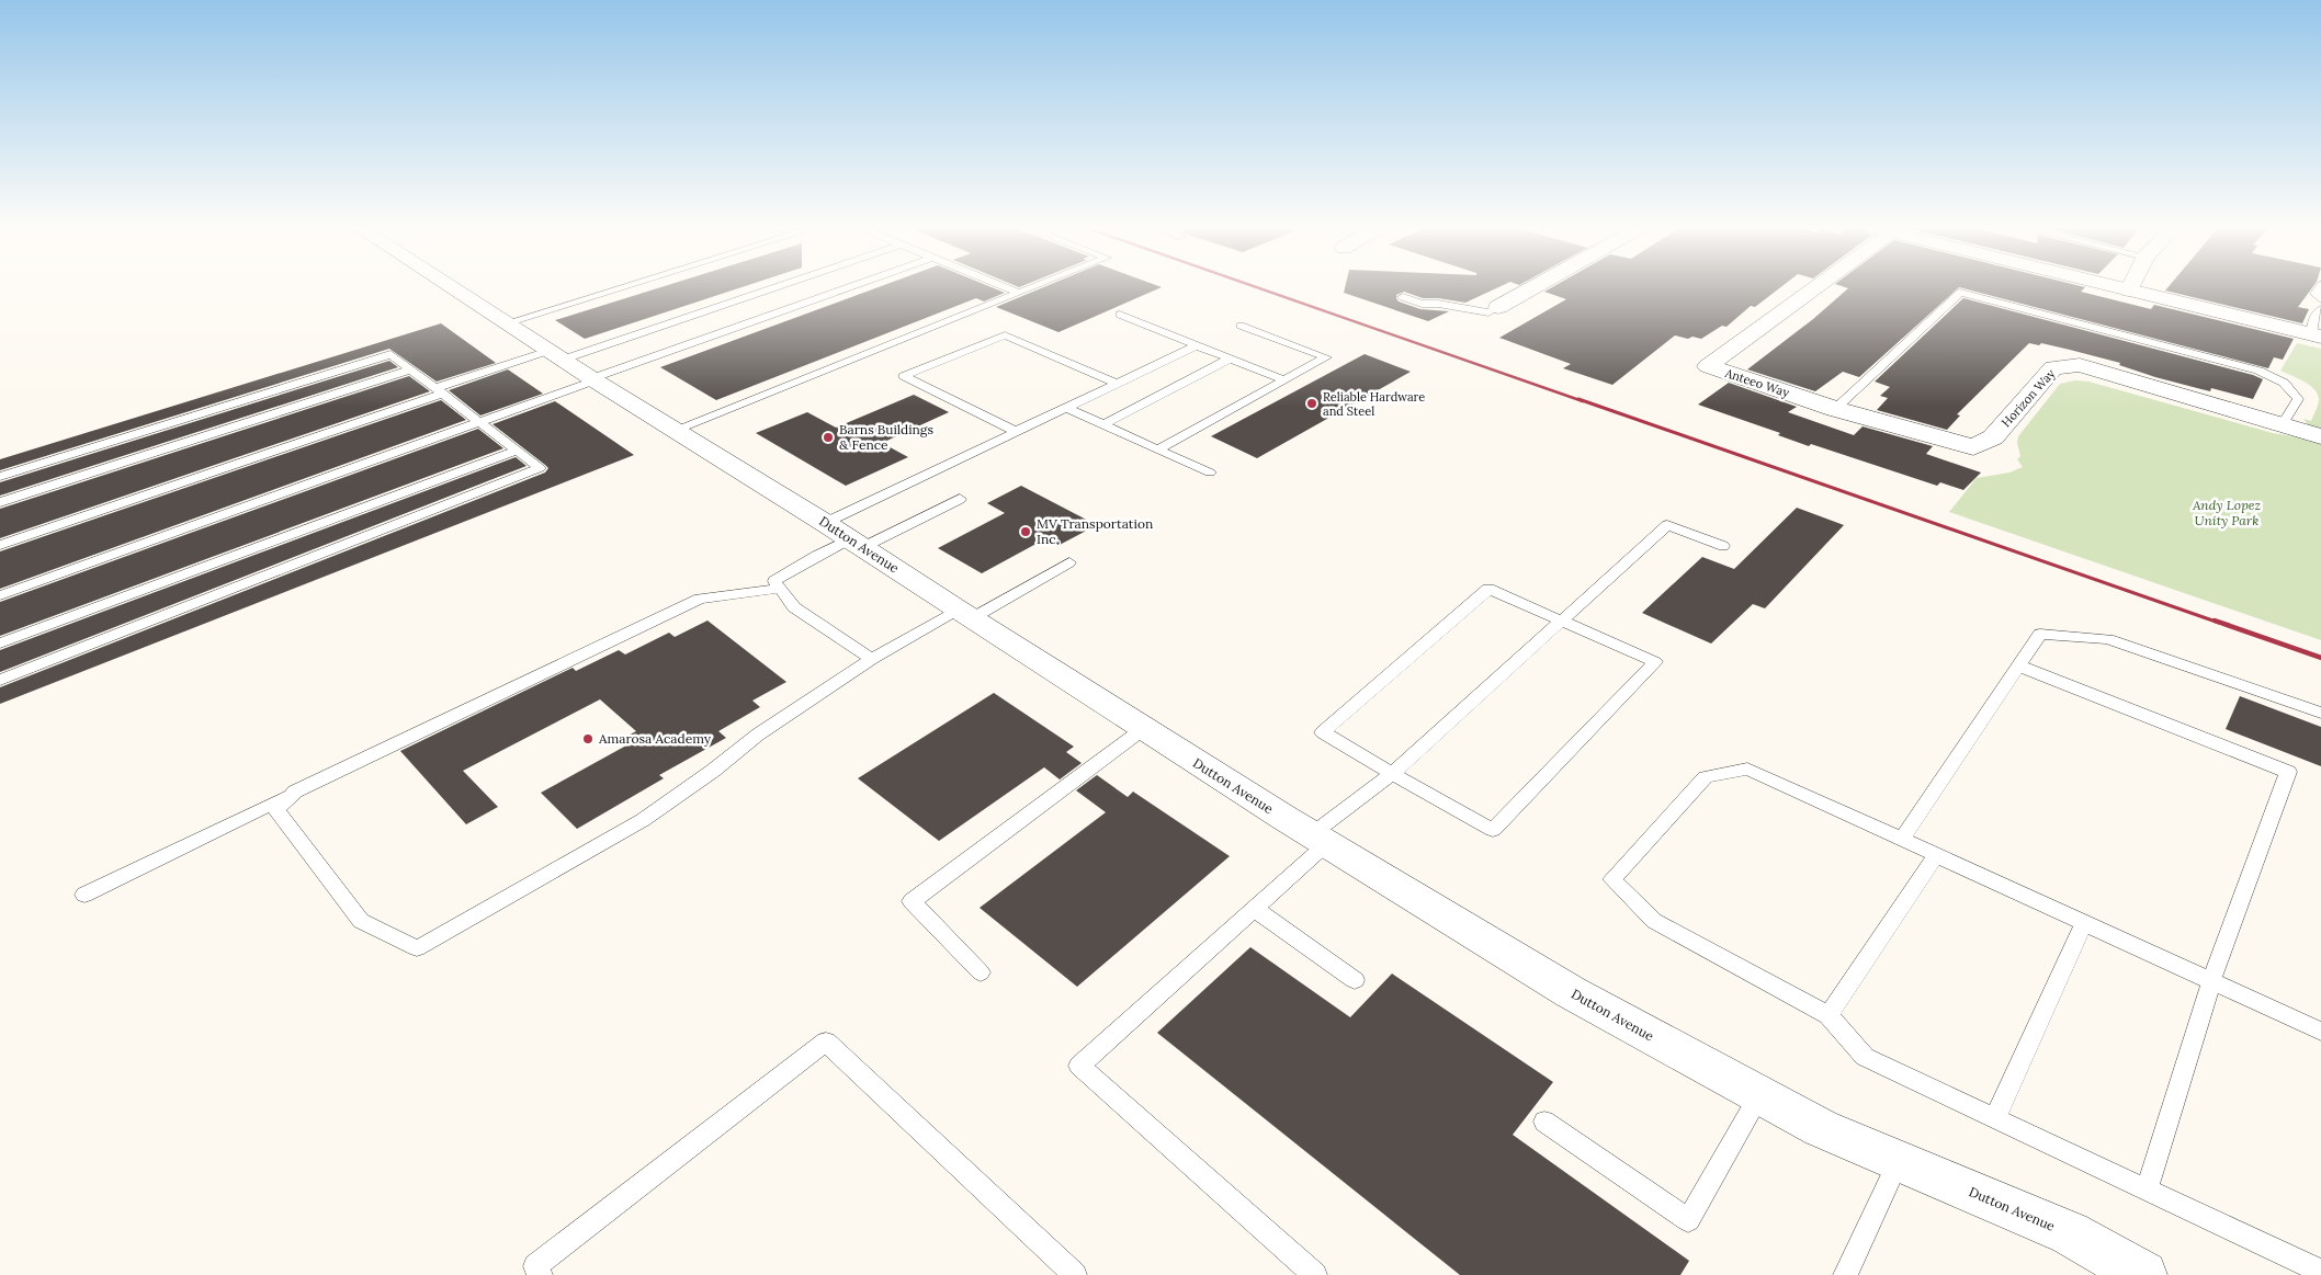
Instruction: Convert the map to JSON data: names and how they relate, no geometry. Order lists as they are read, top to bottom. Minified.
{"streets":{"street":["Anteeo Way","Horizon Way","Dutton Avenue"]},"crossings":[["Anteeo Way","Horizon Way"]],"parks":["Andy Lopez Unity Park"],"places":["Reliable Hardware and Steel","Barns Buildings & Fence","MV Transportation Inc.","Amarosa Academy"]}
